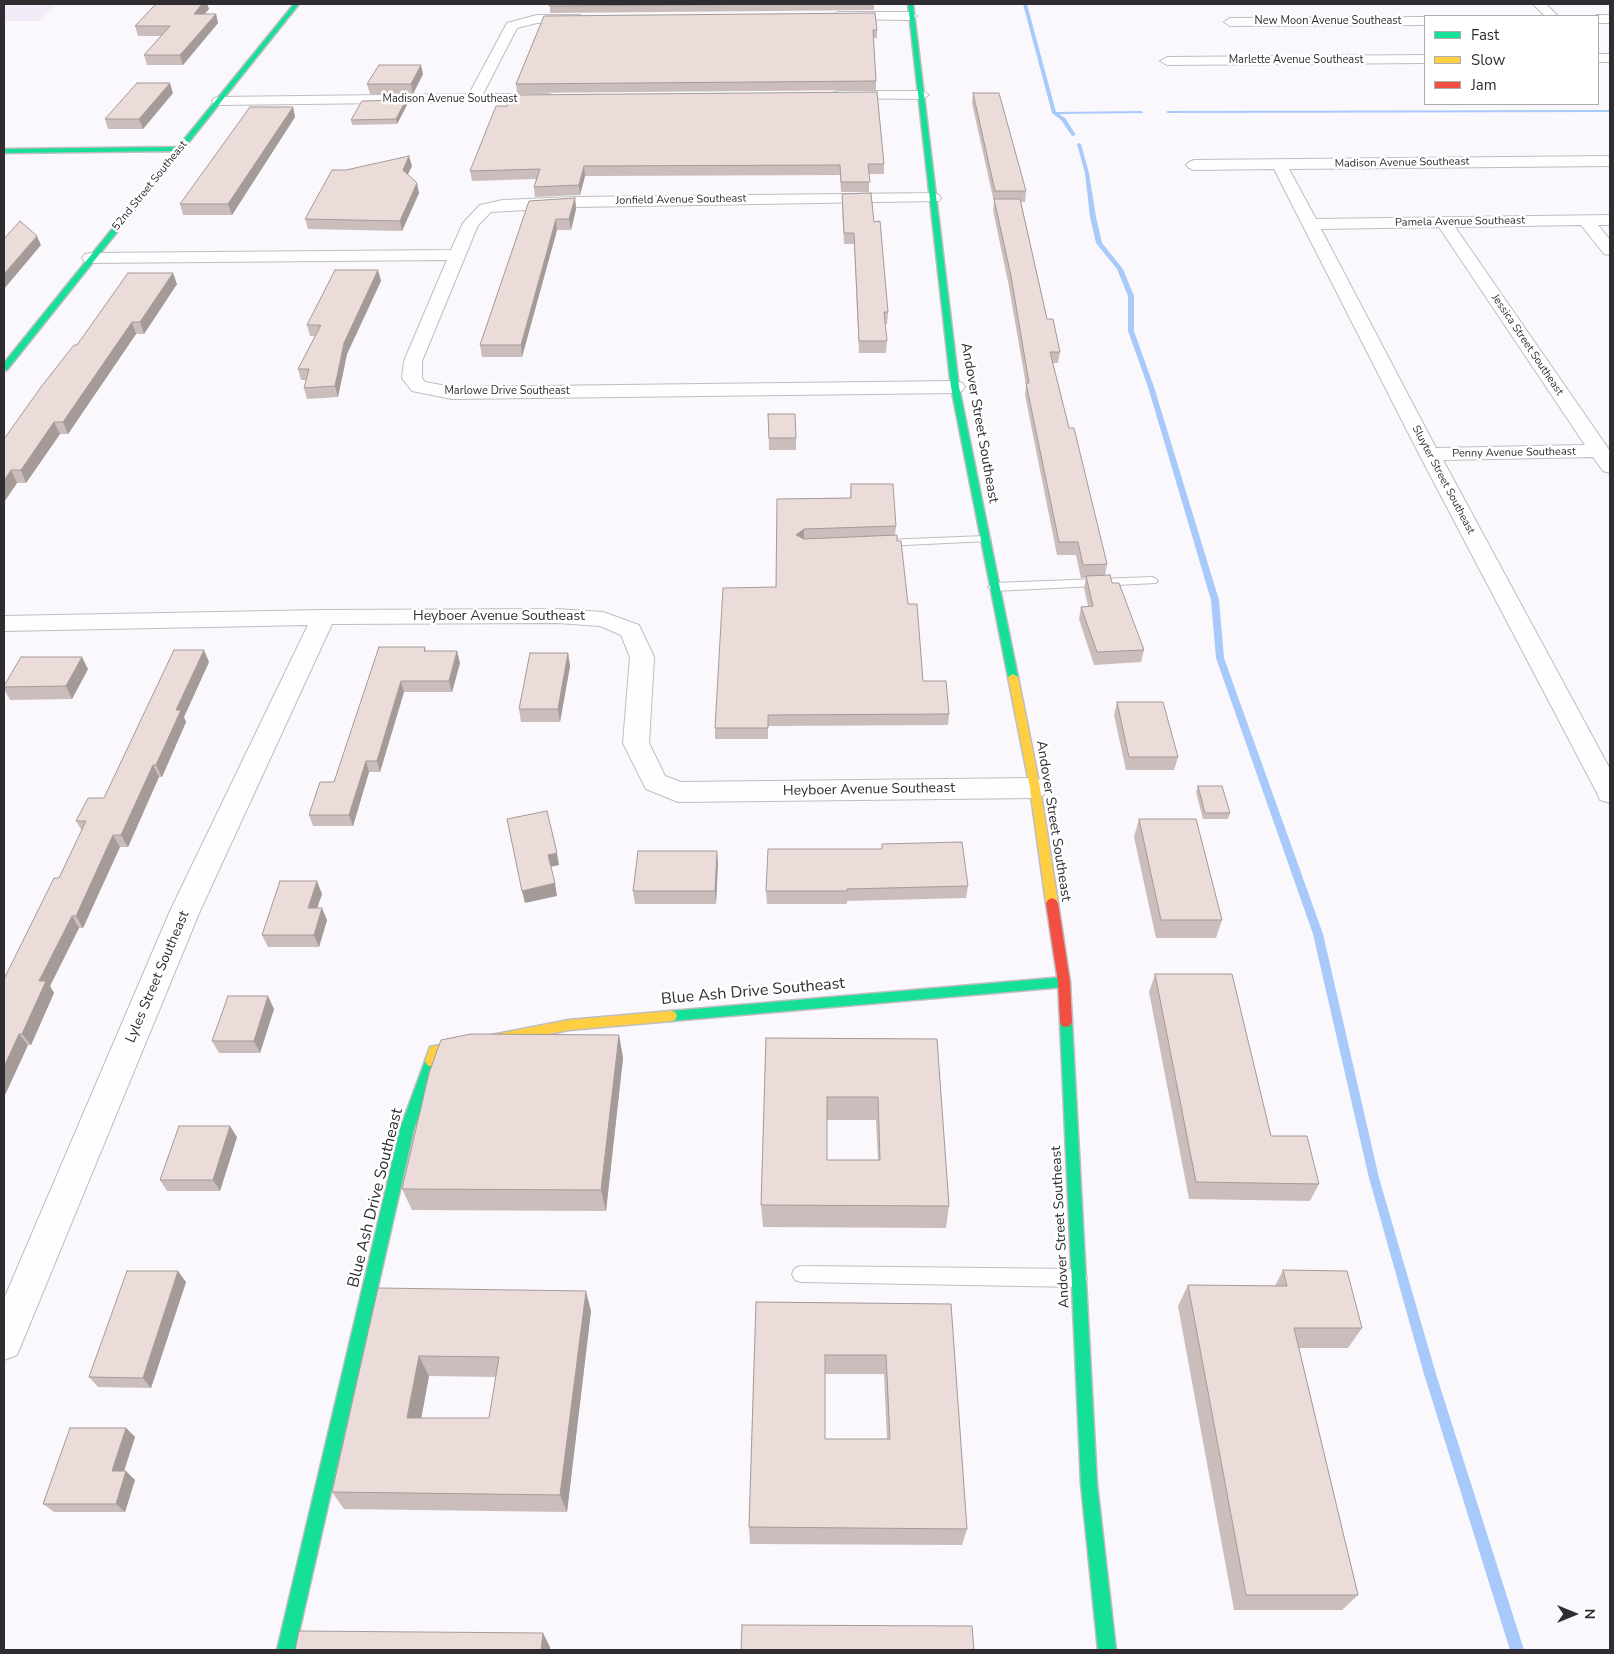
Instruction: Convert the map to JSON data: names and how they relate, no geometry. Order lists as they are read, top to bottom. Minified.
{"streets":{"street":["New Moon Avenue Southeast","Marlette Avenue Southeast","Madison Avenue Southeast","52nd Street Southeast","Jonfield Avenue Southeast","Pamela Avenue Southeast","Jessica Street Southeast","Marlowe Drive Southeast","Andover Street Southeast","Penny Avenue Southeast","Sluyter Street Southeast","Heyboer Avenue Southeast","Lyles Street Southeast","Blue Ash Drive Southeast"]},"crossings":[["Madison Avenue Southeast","52nd Street Southeast"],["Madison Avenue Southeast","Sluyter Street Southeast"],["Jonfield Avenue Southeast","Marlowe Drive Southeast"],["Jonfield Avenue Southeast","Andover Street Southeast"],["Pamela Avenue Southeast","Jessica Street Southeast"],["Pamela Avenue Southeast","Sluyter Street Southeast"],["Jessica Street Southeast","Penny Avenue Southeast"],["Marlowe Drive Southeast","Andover Street Southeast"],["Andover Street Southeast","Heyboer Avenue Southeast"],["Andover Street Southeast","Blue Ash Drive Southeast"],["Penny Avenue Southeast","Sluyter Street Southeast"],["Heyboer Avenue Southeast","Lyles Street Southeast"]],"legend":["Fast","Slow","Jam"],"north":"right"}
